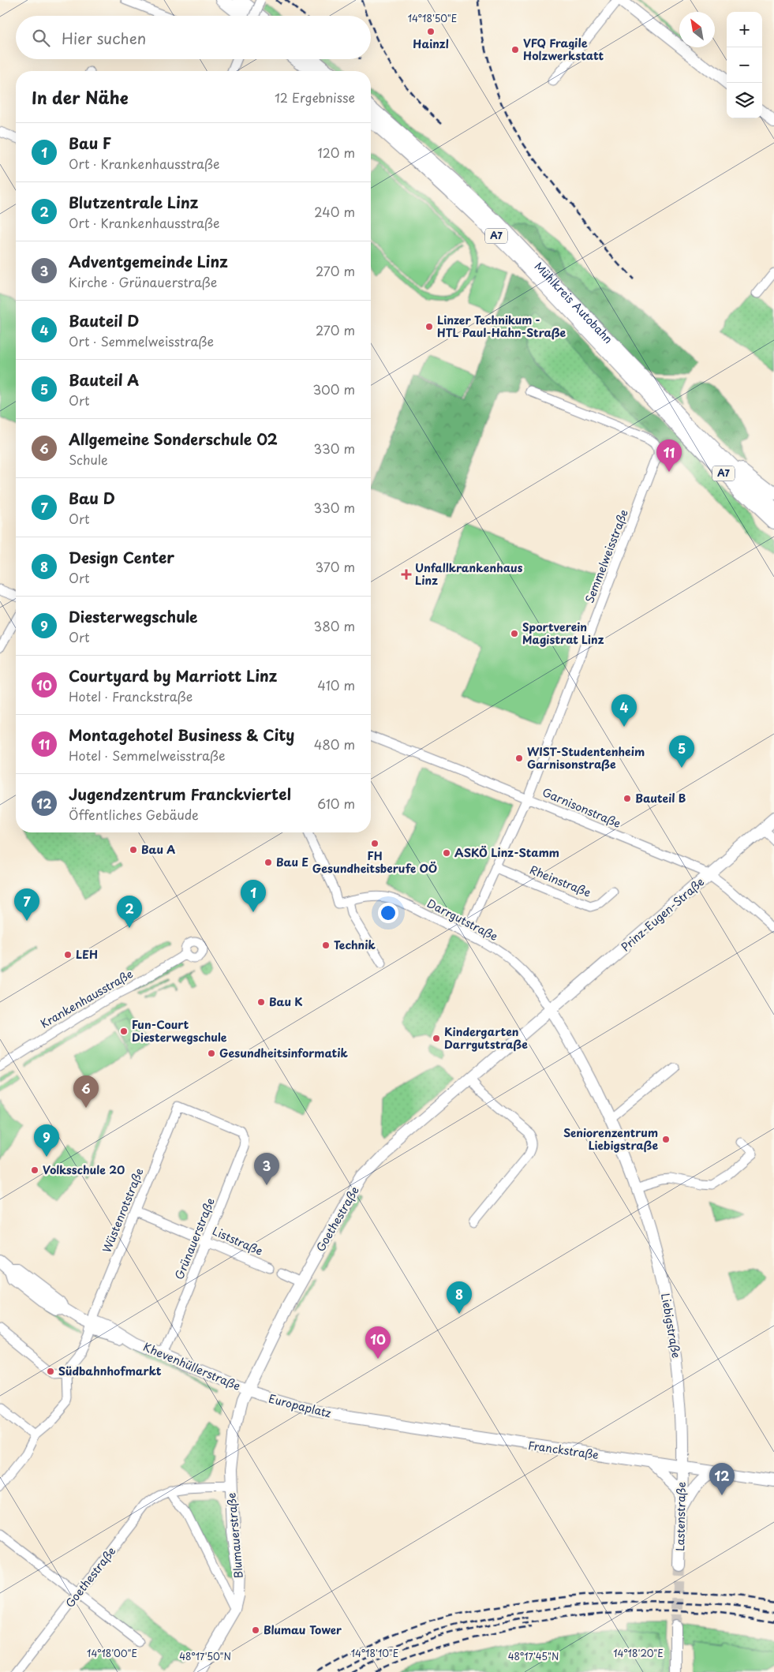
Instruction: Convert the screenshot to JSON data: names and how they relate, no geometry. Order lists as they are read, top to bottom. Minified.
{"streets":{"highway":["A7","Mühlkreis Autobahn"],"main road":["Prinz-Eugen-Straße","Goethestraße","Liebigstraße","Khevenhüllerstraße","Europaplatz","Franckstraße","Lastenstraße","Blumauerstraße"],"street":["Semmelweisstraße","Garnisonstraße","Rheinstraße","Darrgutstraße","Krankenhausstraße","Wüstenrotstraße","Grünauerstraße","Liststraße"]},"crossings":[["Semmelweisstraße","Garnisonstraße"],["Semmelweisstraße","Rheinstraße"],["Semmelweisstraße","Darrgutstraße"],["Garnisonstraße","Prinz-Eugen-Straße"],["Prinz-Eugen-Straße","Darrgutstraße"],["Prinz-Eugen-Straße","Goethestraße"],["Prinz-Eugen-Straße","Liebigstraße"],["Darrgutstraße","Goethestraße"],["Darrgutstraße","Liebigstraße"],["Wüstenrotstraße","Grünauerstraße"],["Wüstenrotstraße","Liststraße"],["Wüstenrotstraße","Khevenhüllerstraße"],["Goethestraße","Liebigstraße"],["Goethestraße","Khevenhüllerstraße"],["Goethestraße","Europaplatz"],["Goethestraße","Blumauerstraße"],["Grünauerstraße","Liststraße"],["Grünauerstraße","Khevenhüllerstraße"],["Liebigstraße","Franckstraße"],["Liebigstraße","Lastenstraße"],["Khevenhüllerstraße","Europaplatz"],["Khevenhüllerstraße","Blumauerstraße"],["Europaplatz","Franckstraße"],["Europaplatz","Blumauerstraße"],["Franckstraße","Lastenstraße"]],"places":{"other":["Hainzl","VFQ Fragile Holzwerkstatt","Linzer Technikum - HTL Paul-Hahn-Straße","Sportverein Magistrat Linz","WIST-Studentenheim Garnisonstraße","Bauteil B","FH Gesundheitsberufe OÖ","Bau A","ASKÖ Linz-Stamm","Bau E","Technik","LEH","Bau K","Fun-Court Diesterwegschule","Kindergarten Darrgutstraße","Gesundheitsinformatik","Seniorenzentrum Liebigstraße","Volksschule 20","Südbahnhofmarkt","Blumau Tower"],"health":["Unfallkrankenhaus Linz"]},"north":"top left","page":{"map_buttons":["+","−"],"search":"Hier suchen","heading":["In der Nähe","12 Ergebnisse"],"list":[{"mark":"1","name":"Bau F","note":"Ort · Krankenhausstraße","value":"120 m"},{"mark":"2","name":"Blutzentrale Linz","note":"Ort · Krankenhausstraße","value":"240 m"},{"mark":"3","name":"Adventgemeinde Linz","note":"Kirche · Grünauerstraße","value":"270 m"},{"mark":"4","name":"Bauteil D","note":"Ort · Semmelweisstraße","value":"270 m"},{"mark":"5","name":"Bauteil A","note":"Ort","value":"300 m"},{"mark":"6","name":"Allgemeine Sonderschule 02","note":"Schule","value":"330 m"},{"mark":"7","name":"Bau D","note":"Ort","value":"330 m"},{"mark":"8","name":"Design Center","note":"Ort","value":"370 m"},{"mark":"9","name":"Diesterwegschule","note":"Ort","value":"380 m"},{"mark":"10","name":"Courtyard by Marriott Linz","note":"Hotel · Franckstraße","value":"410 m"},{"mark":"11","name":"Montagehotel Business & City","note":"Hotel · Semmelweisstraße","value":"480 m"},{"mark":"12","name":"Jugendzentrum Franckviertel","note":"Öffentliches Gebäude","value":"610 m"}],"pins":["11","4","5","1","7","2","6","9","3","8","10","12"]},"coordinates":["14°18'50\"E","14°18'00\"E","14°18'10\"E","14°18'20\"E","48°17'50\"N","48°17'45\"N"]}
